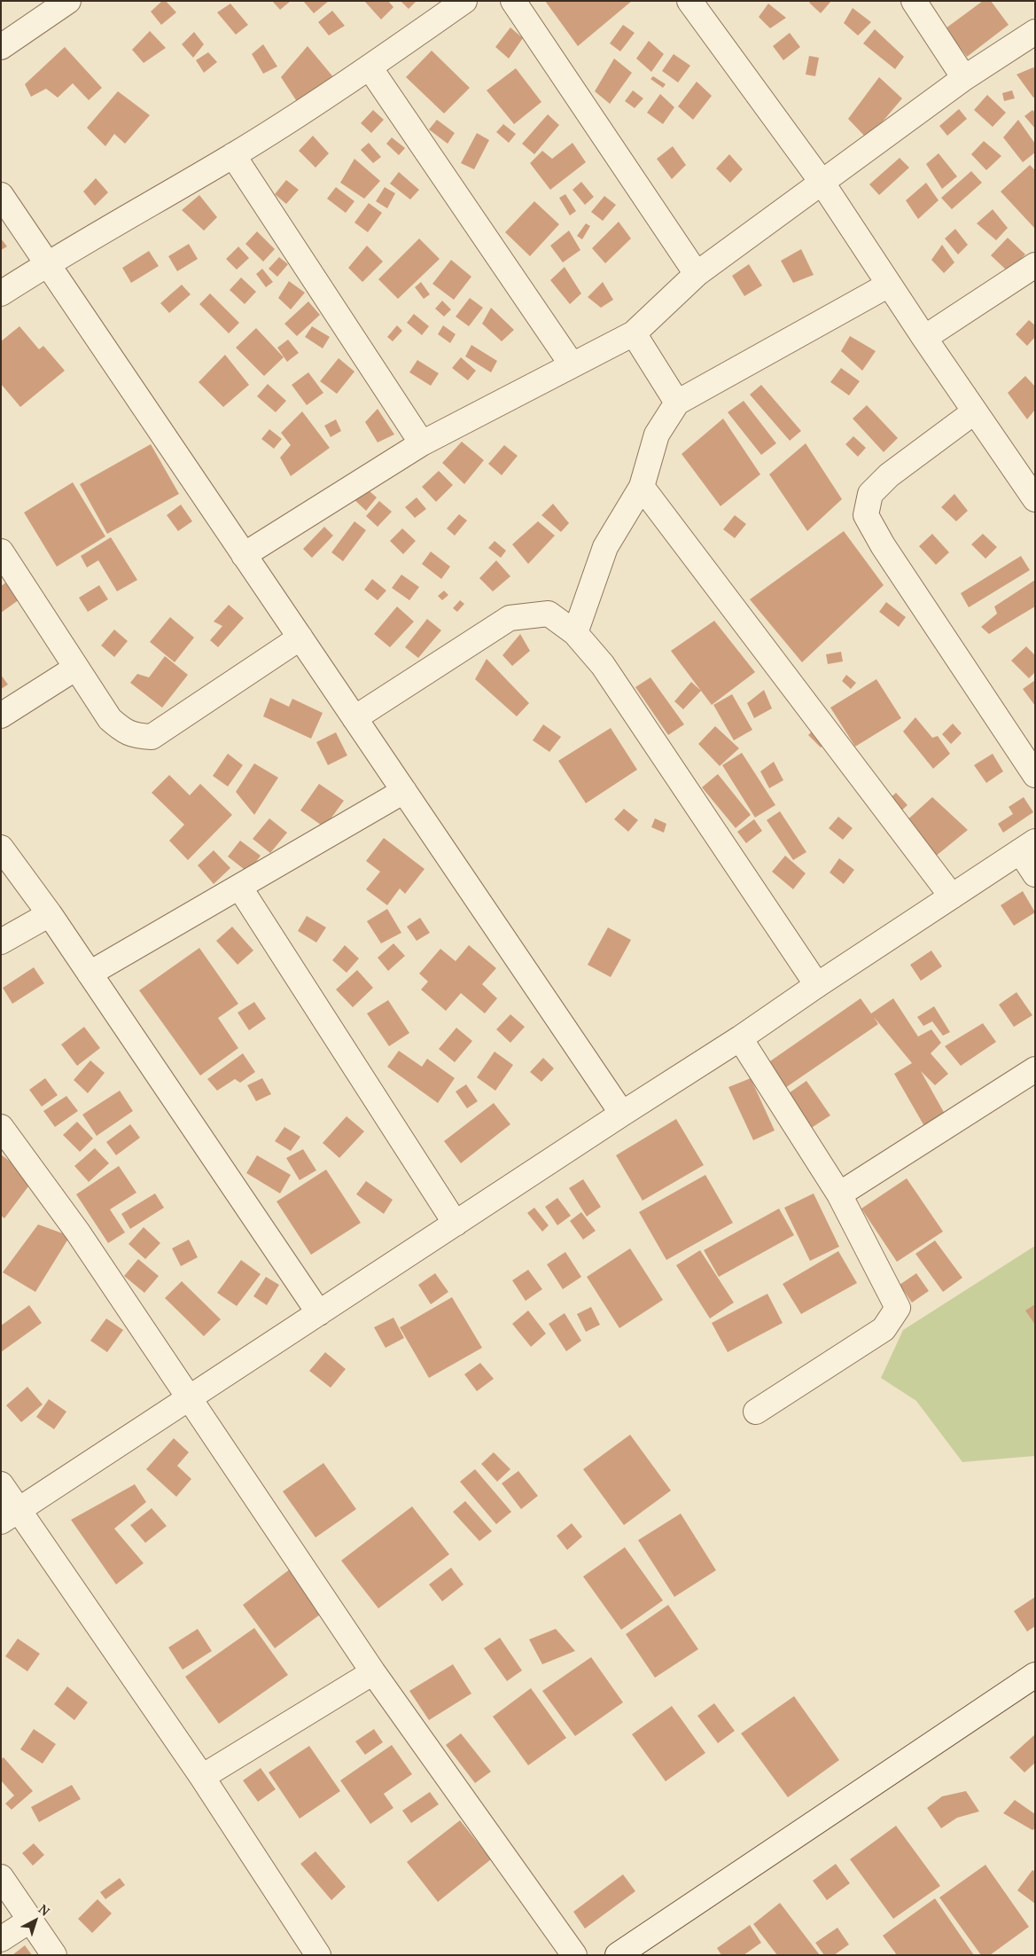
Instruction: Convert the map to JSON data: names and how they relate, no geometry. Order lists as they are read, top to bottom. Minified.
{"north":"top right"}
